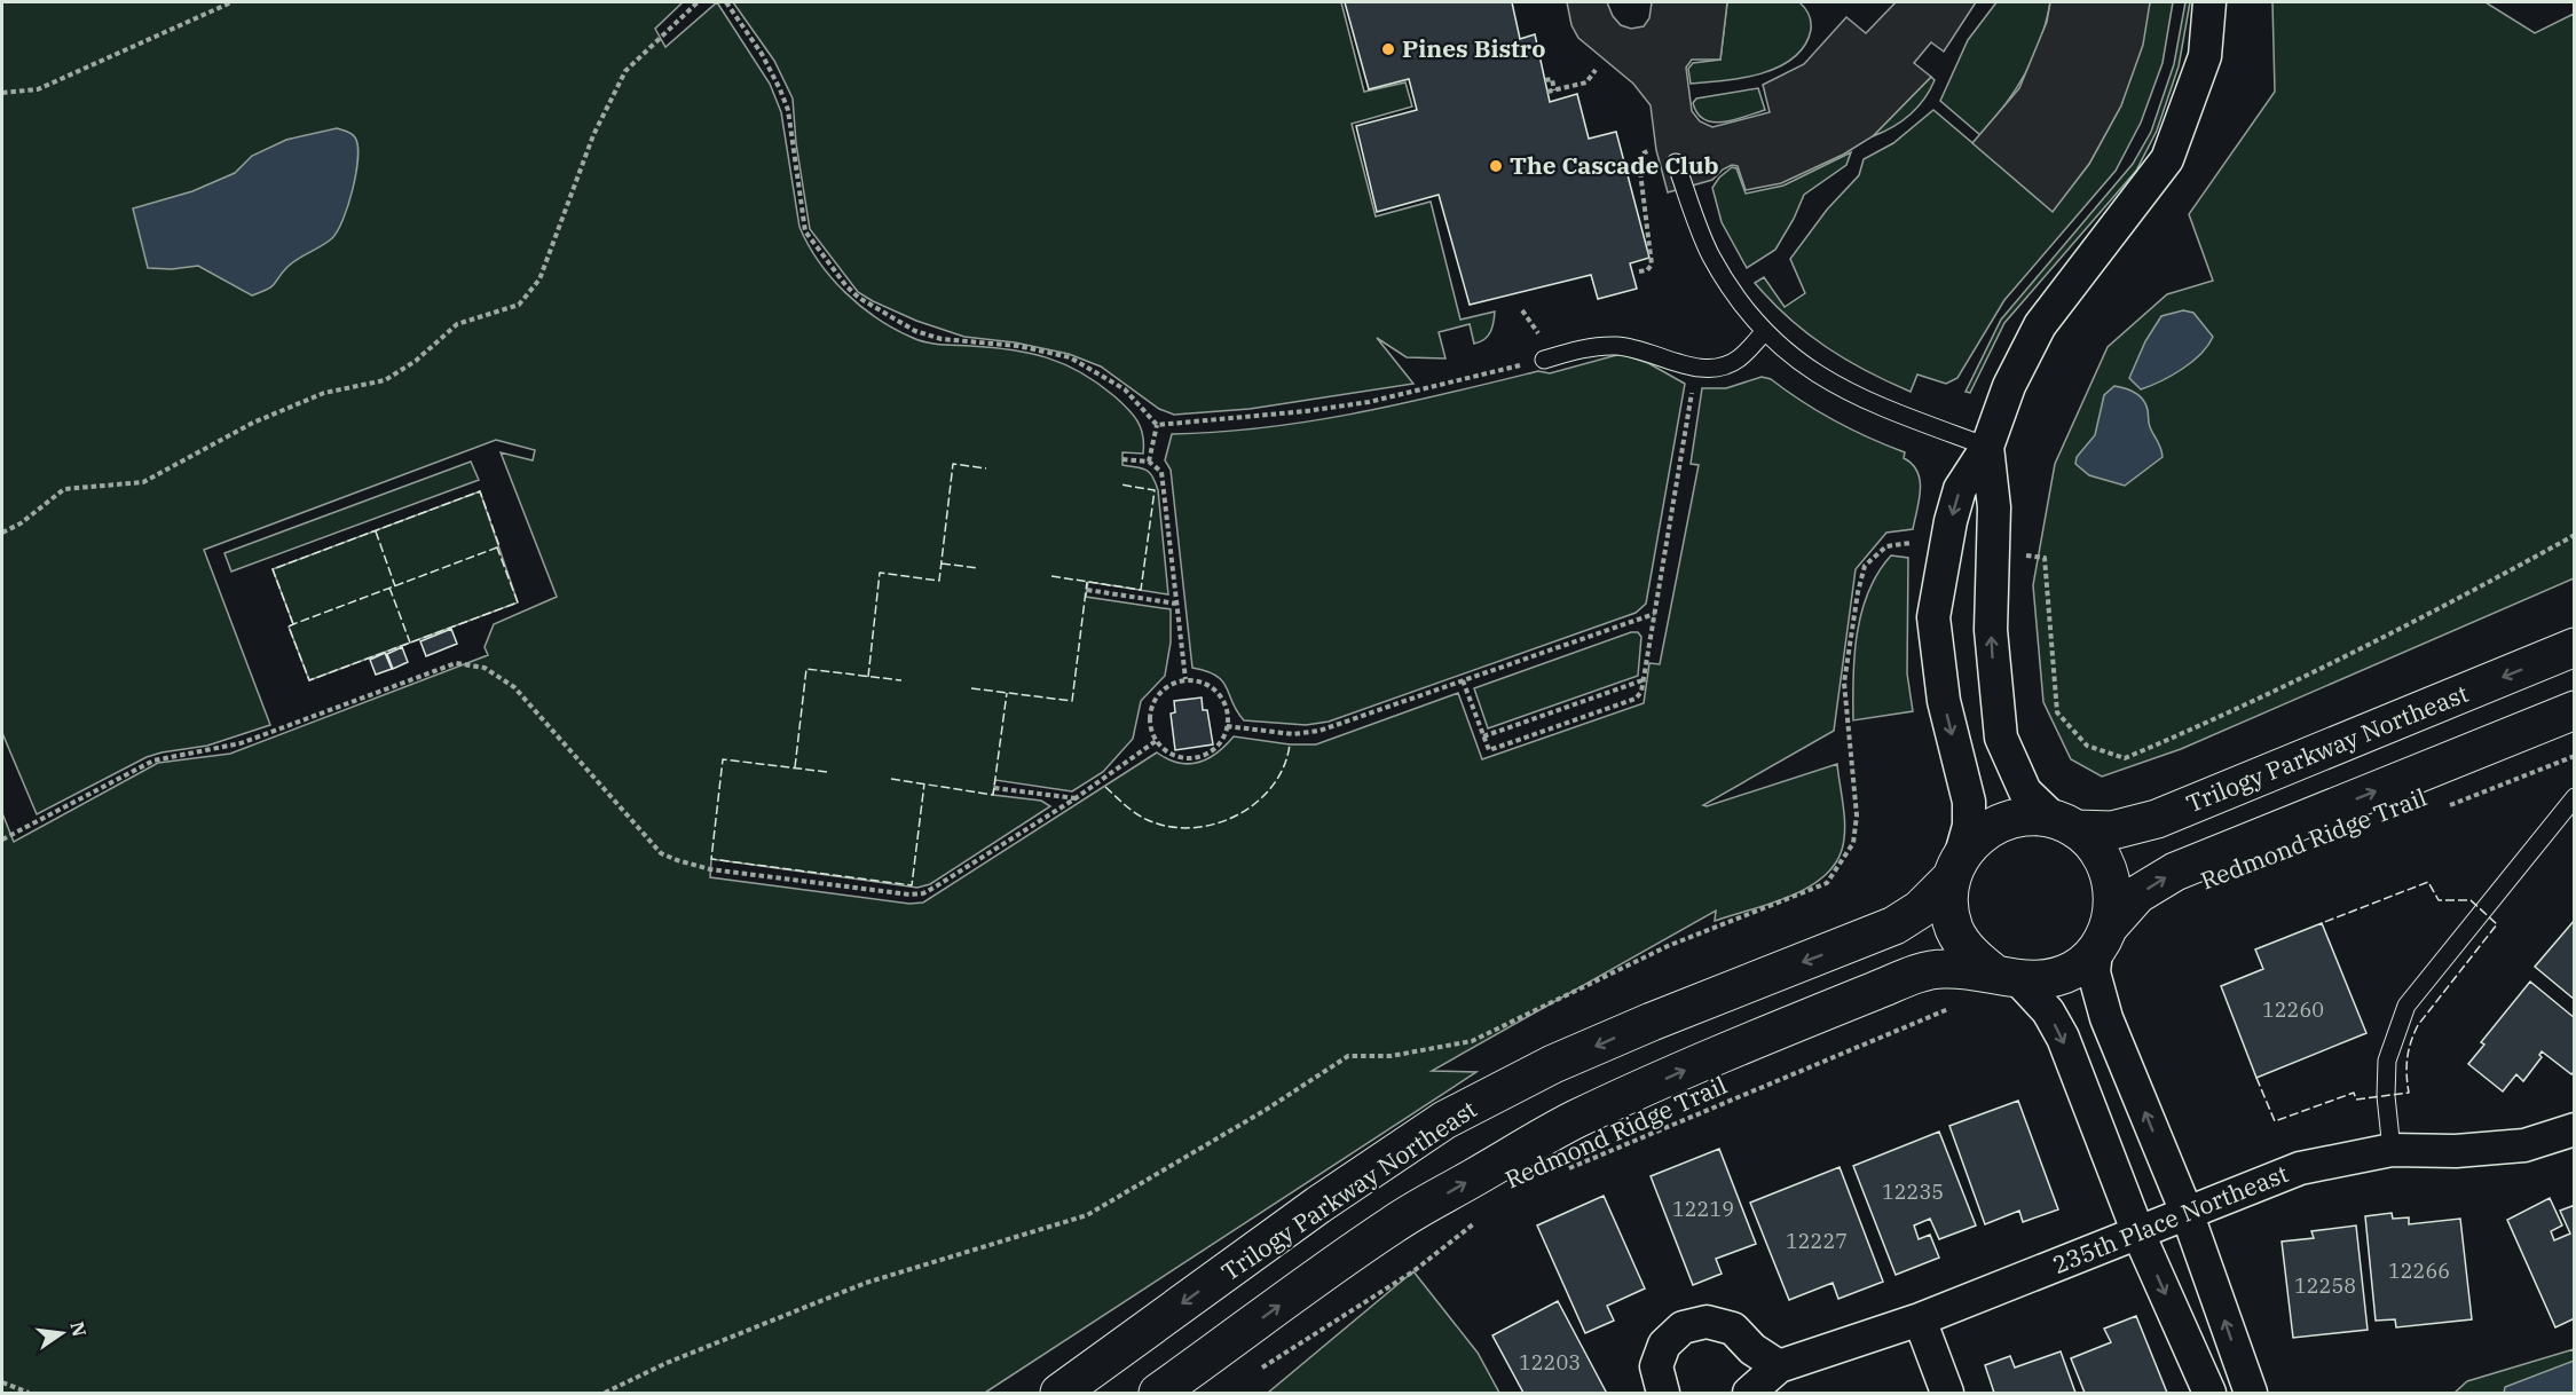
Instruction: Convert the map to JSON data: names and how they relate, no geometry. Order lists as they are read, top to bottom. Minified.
{"streets":{"street":["Trilogy Parkway Northeast","235th Place Northeast"],"path":["Redmond Ridge Trail"]},"places":["Pines Bistro","The Cascade Club"],"house_numbers":["12260","12235","12219","12227","12266","12258","12203"],"north":"right"}
